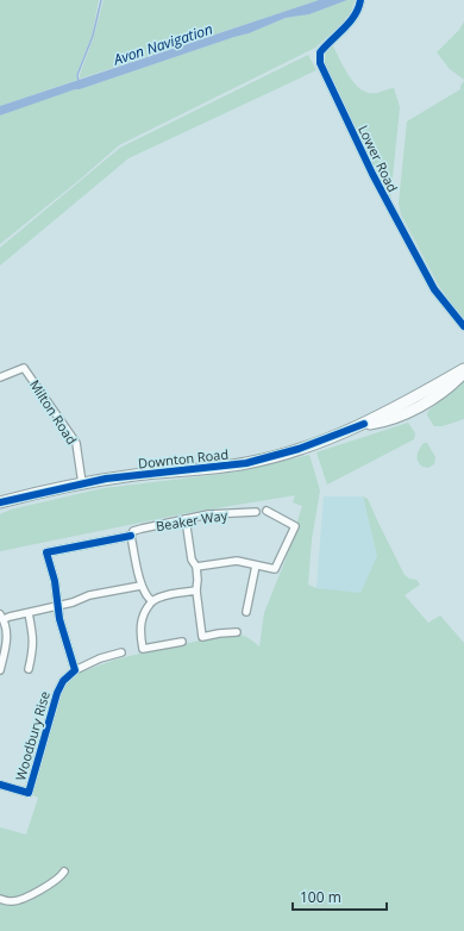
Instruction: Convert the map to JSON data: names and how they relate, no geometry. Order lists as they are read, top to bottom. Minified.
{"streets":{"highway":["Downton Road"],"street":["Lower Road","Milton Road","Beaker Way","Woodbury Rise"]},"crossings":[["Milton Road","Downton Road"]],"water":["Avon Navigation"],"scale_bar":"100 m"}
